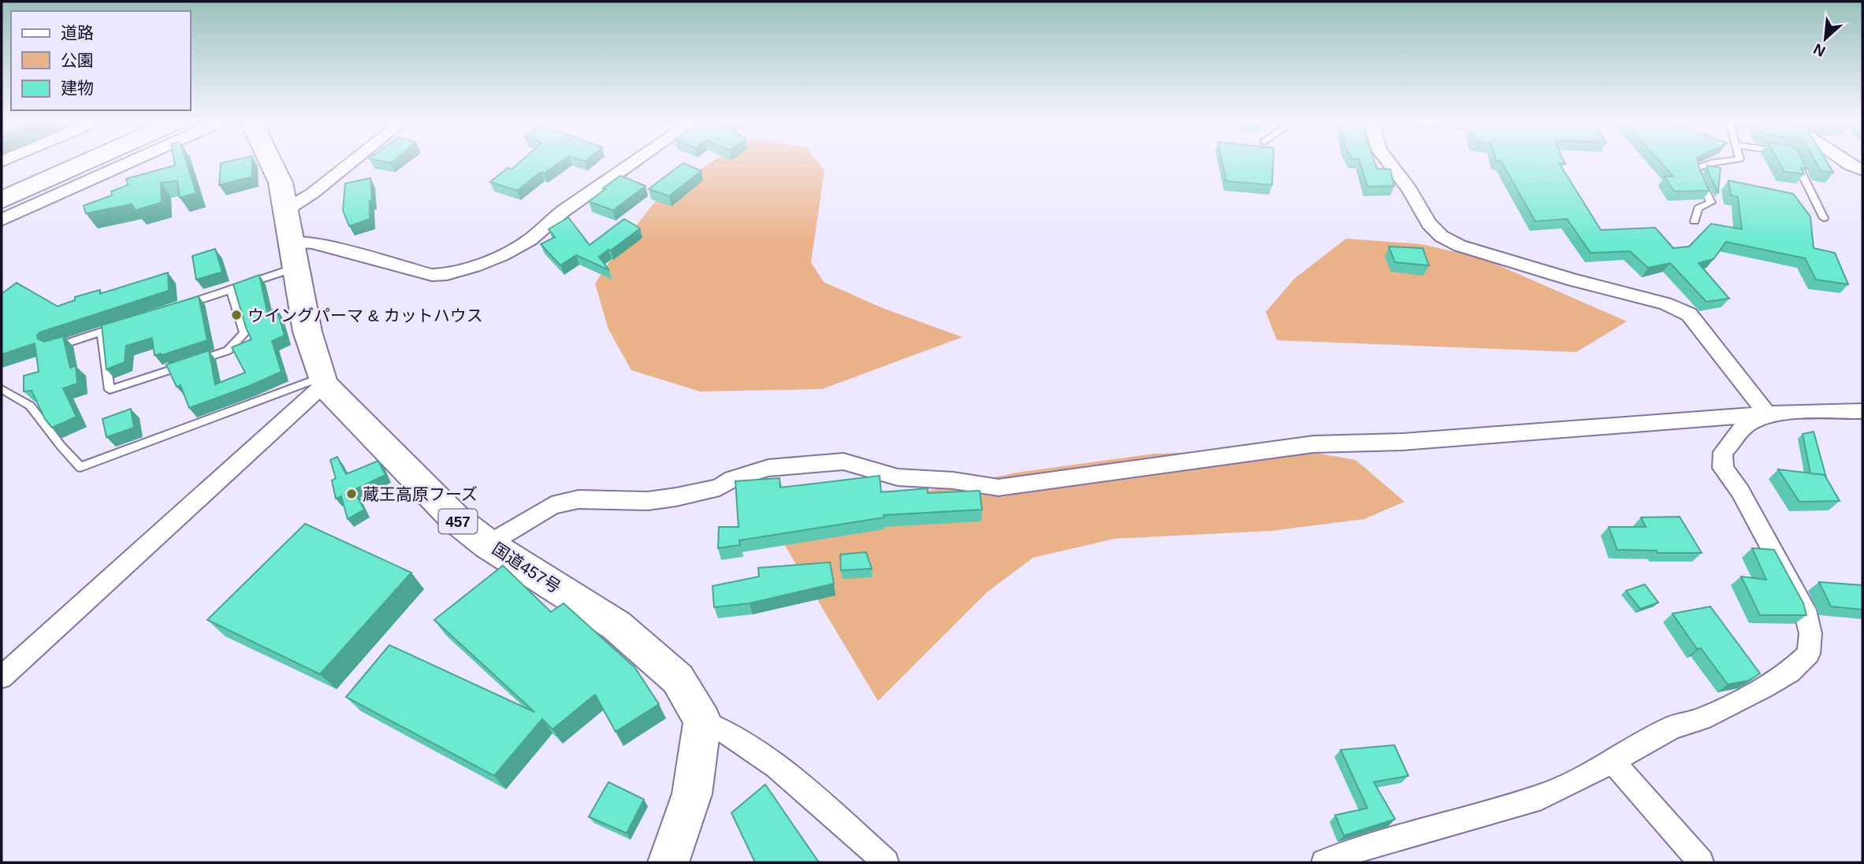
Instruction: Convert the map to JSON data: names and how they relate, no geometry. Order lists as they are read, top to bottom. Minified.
{"streets":{"highway":["457","国道457号"]},"places":["ウイングパーマ & カットハウス","蔵王高原フーズ"],"legend":["道路","公園","建物"],"north":"bottom left"}
